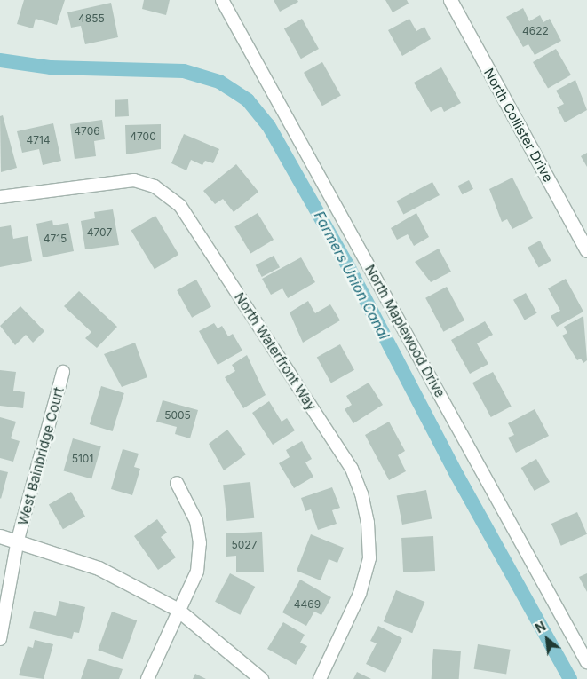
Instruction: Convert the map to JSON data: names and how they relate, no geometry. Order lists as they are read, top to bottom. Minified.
{"streets":{"street":["North Collister Drive","North Maplewood Drive","North Waterfront Way","West Bainbridge Court"]},"water":["Farmers Union Canal"],"house_numbers":["4855","4622","4706","4700","4714","4707","4715","5005","5101","5027","4469"],"north":"top left"}
